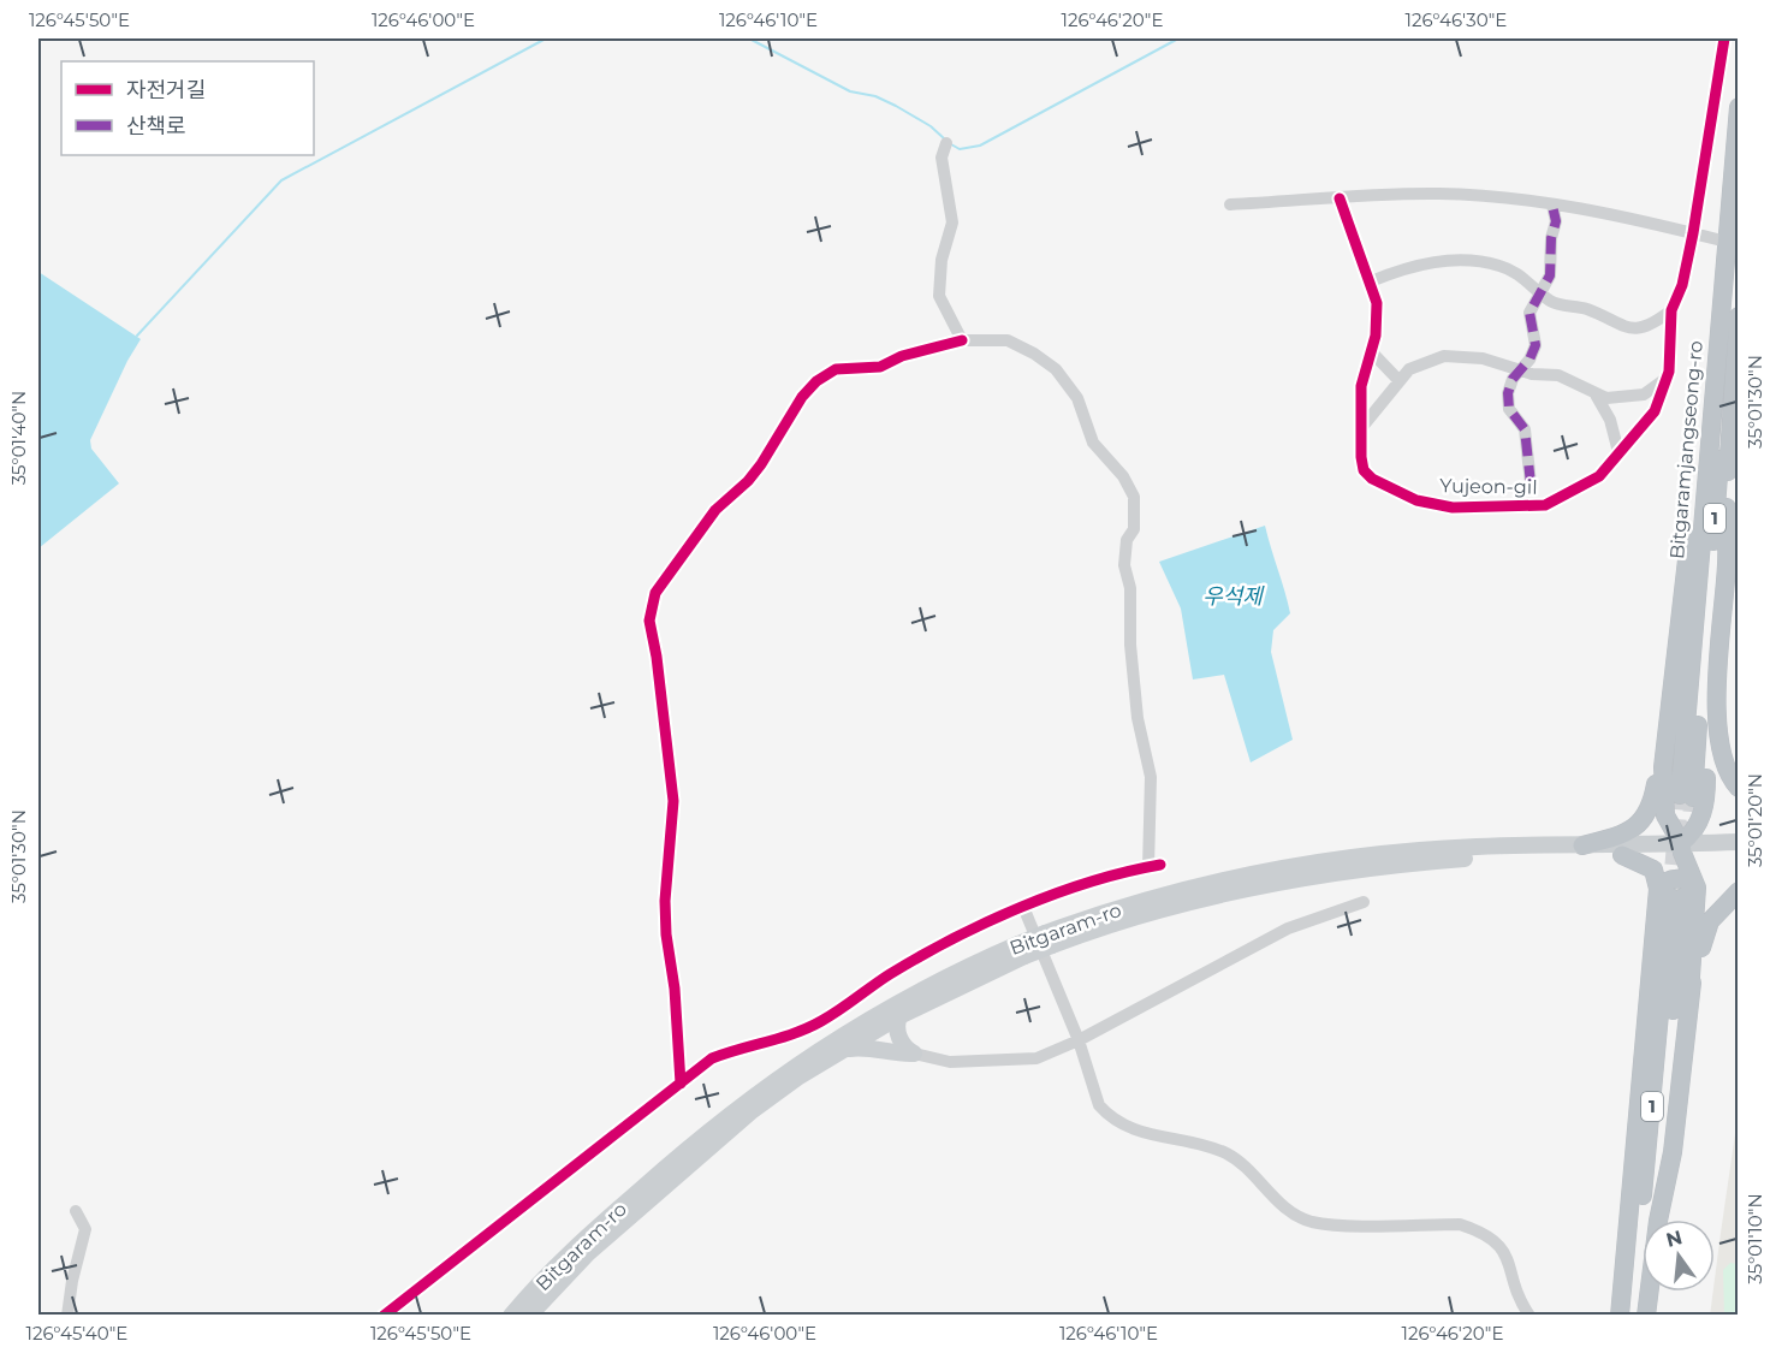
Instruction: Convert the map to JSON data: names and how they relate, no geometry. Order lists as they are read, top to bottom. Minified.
{"streets":{"highway":["Bitgaramjangseong-ro","1"],"main road":["Bitgaram-ro"],"street":["Yujeon-gil"]},"water":["우석제"],"legend":["자전거길","산책로"],"north":"top","coordinates":["126°45'50\"E","126°46'00\"E","126°46'10\"E","126°46'20\"E","126°46'30\"E","35°01'30\"N","35°01'40\"N","35°01'20\"N","35°01'10\"N","126°45'40\"E"]}
